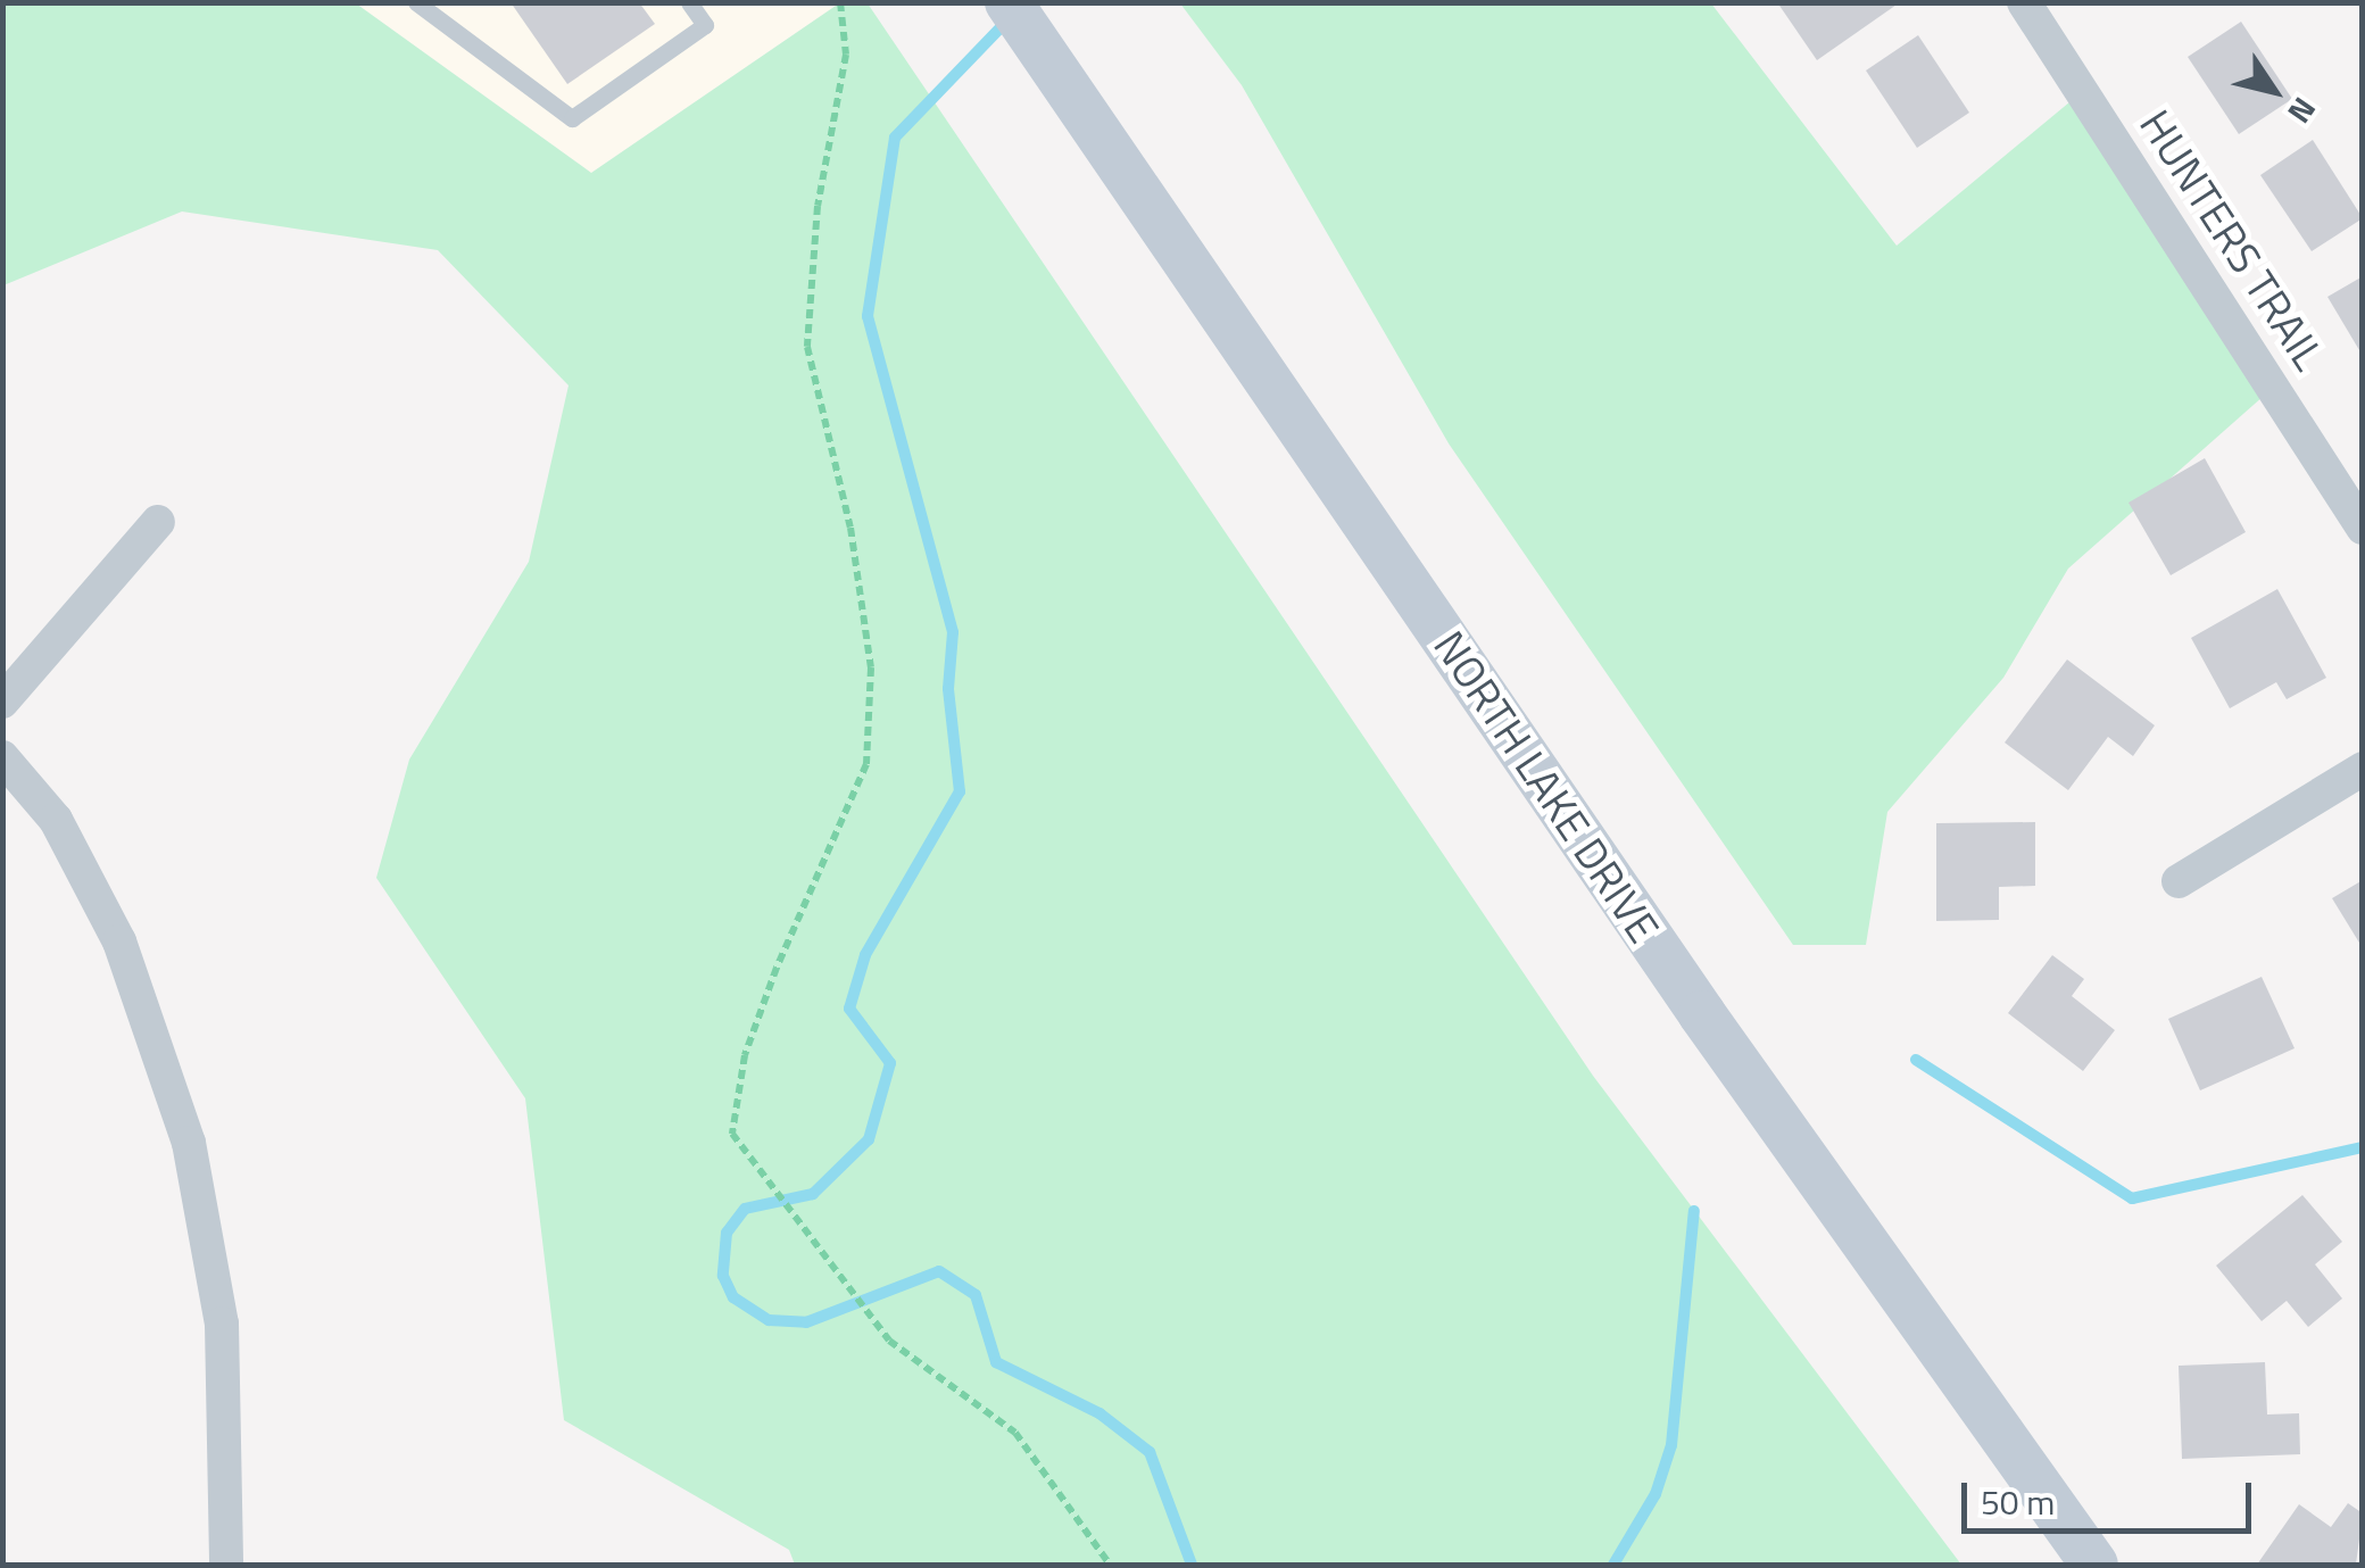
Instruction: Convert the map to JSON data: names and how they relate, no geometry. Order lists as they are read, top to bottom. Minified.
{"streets":{"main road":["NORTH LAKE DRIVE"],"street":["HUNTERS TRAIL"]},"scale_bar":"50 m","north":"bottom right"}
